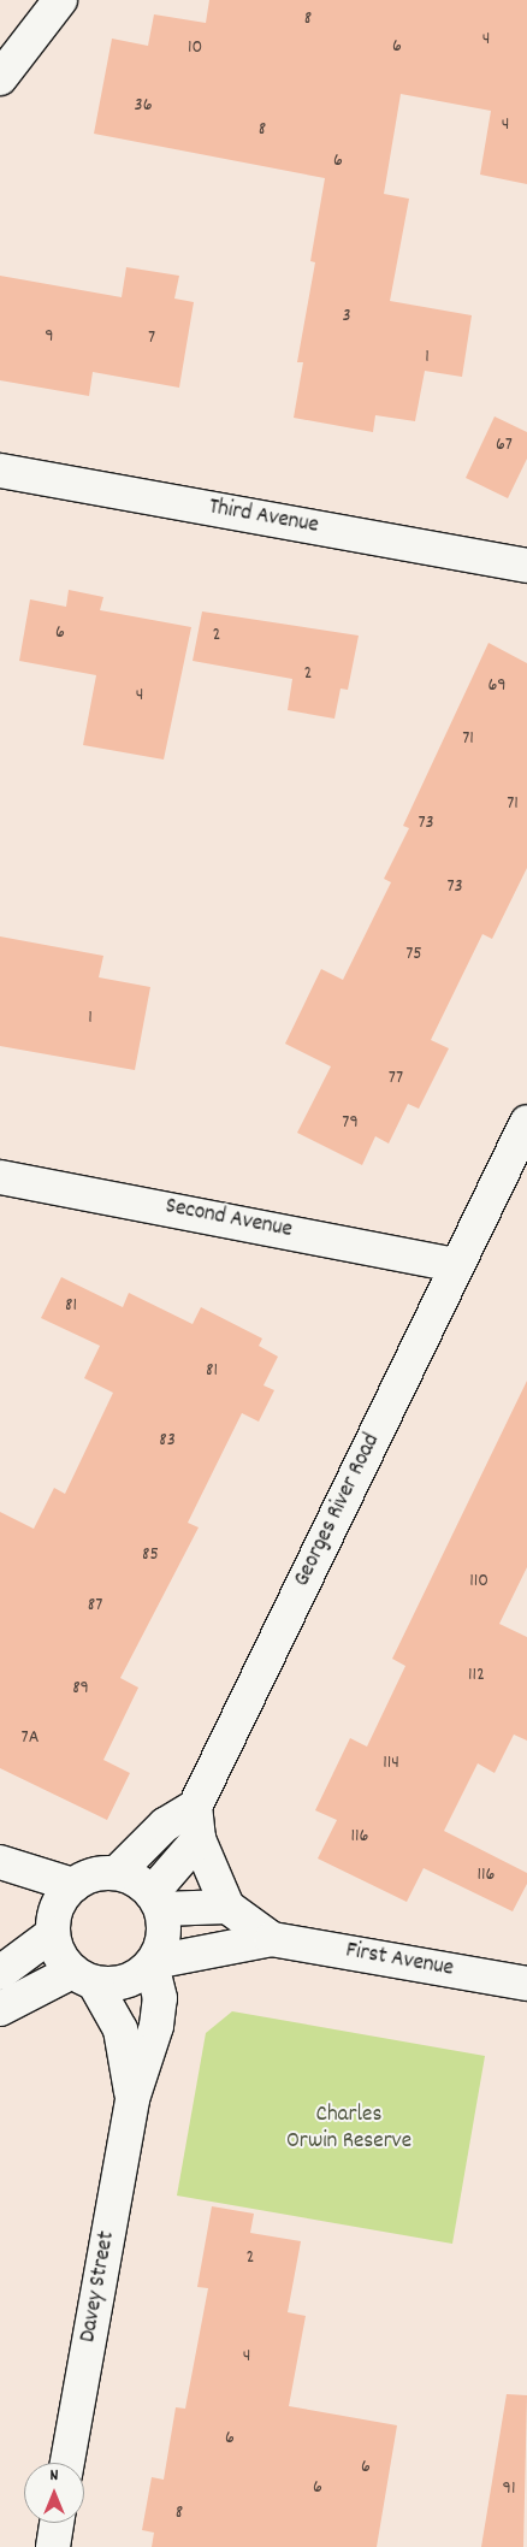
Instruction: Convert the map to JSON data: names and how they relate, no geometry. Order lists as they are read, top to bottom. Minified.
{"streets":{"street":["Third Avenue","Second Avenue","Georges River Road","First Avenue","Davey Street"]},"crossings":[["Second Avenue","Georges River Road"],["First Avenue","Davey Street"]],"parks":["Charles Orwin Reserve"],"house_numbers":["8","4","6","10","36","4","8","6","3","9","7","1","67","6","2","2","69","4","71","71","73","73","75","1","77","79","81","81","83","85","110","87","112","89","7A","114","116","116","2","4","6","6","6","91","8"],"north":"top"}
